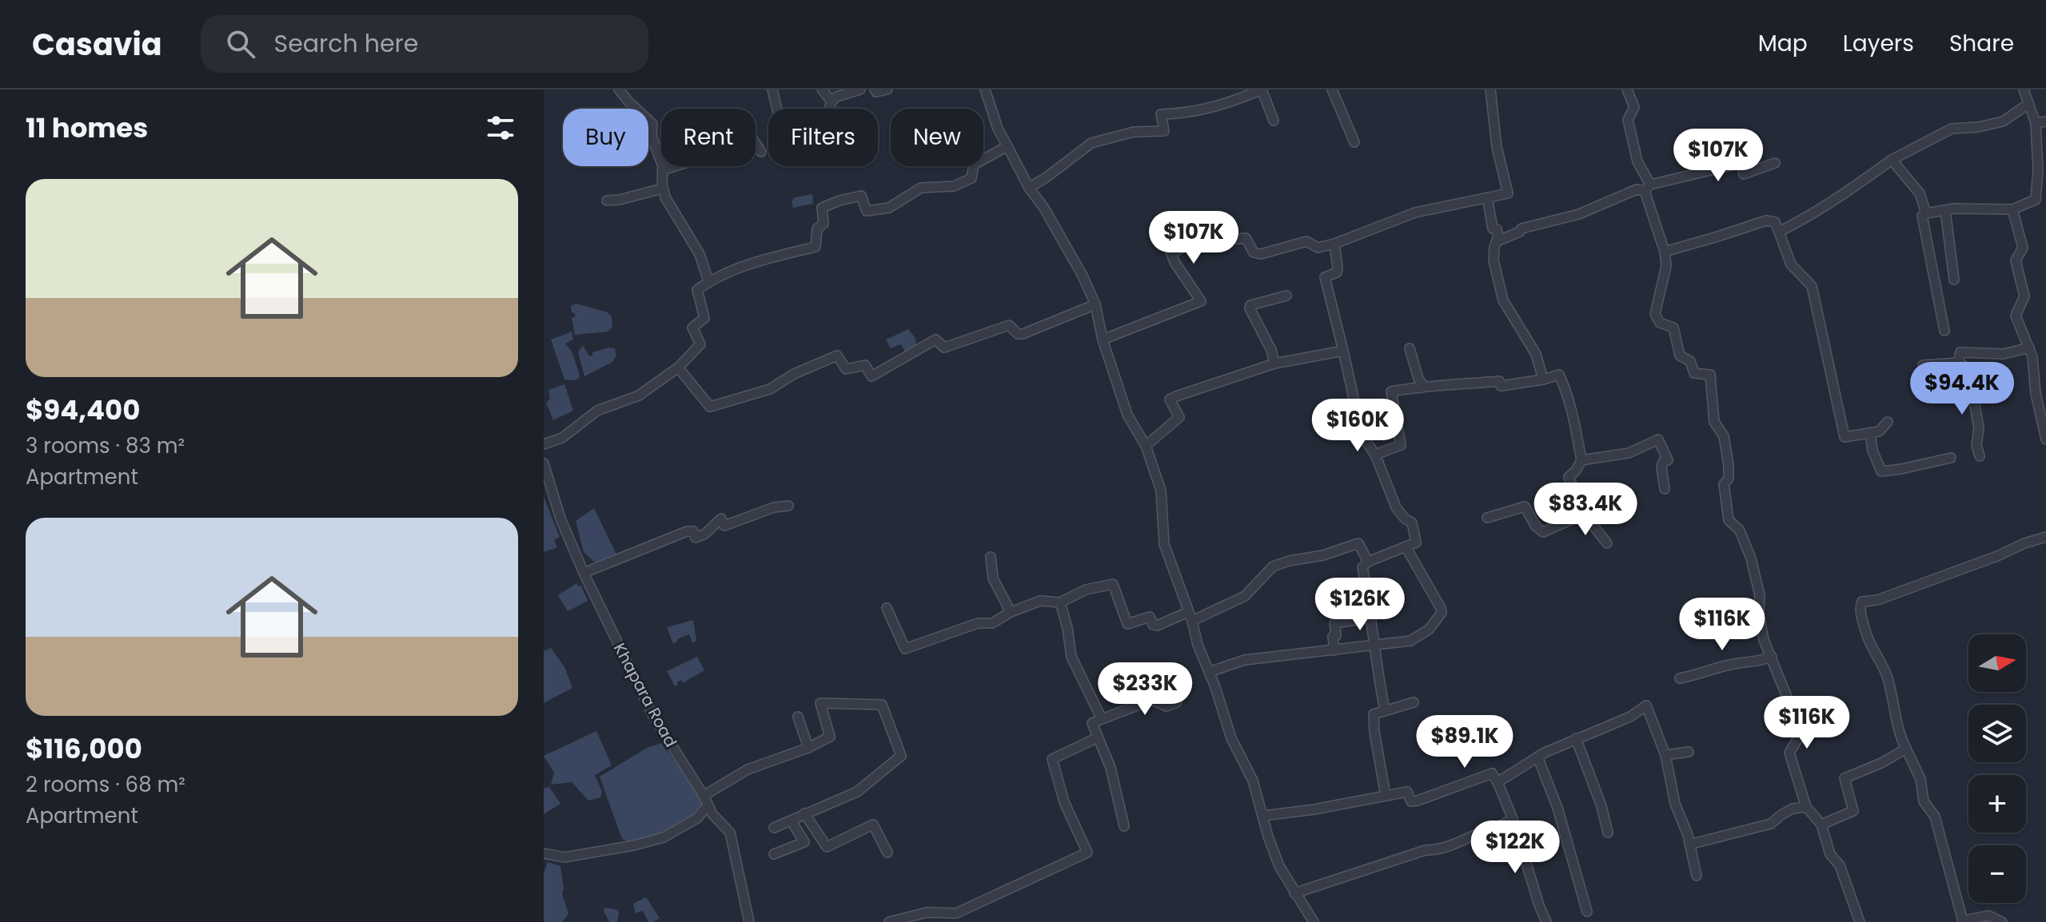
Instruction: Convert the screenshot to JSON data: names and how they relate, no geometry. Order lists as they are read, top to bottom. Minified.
{"streets":{"street":["Khapara Road"]},"north":"right","page":{"header":"Casavia","search":"Search here","nav":["Map","Layers","Share"],"heading":"11 homes","chip":["Buy","Rent","Filters","New"],"price":["$107K","$107K","$94.4K","$160K","$83.4K","$126K","$116K","$233K","$116K","$89.1K","$122K"],"list":[{"name":"$94,400","note":"3 rooms · 83 m² · Apartment"},{"name":"$116,000","note":"2 rooms · 68 m² · Apartment"}],"map_buttons":["+","−"]}}
